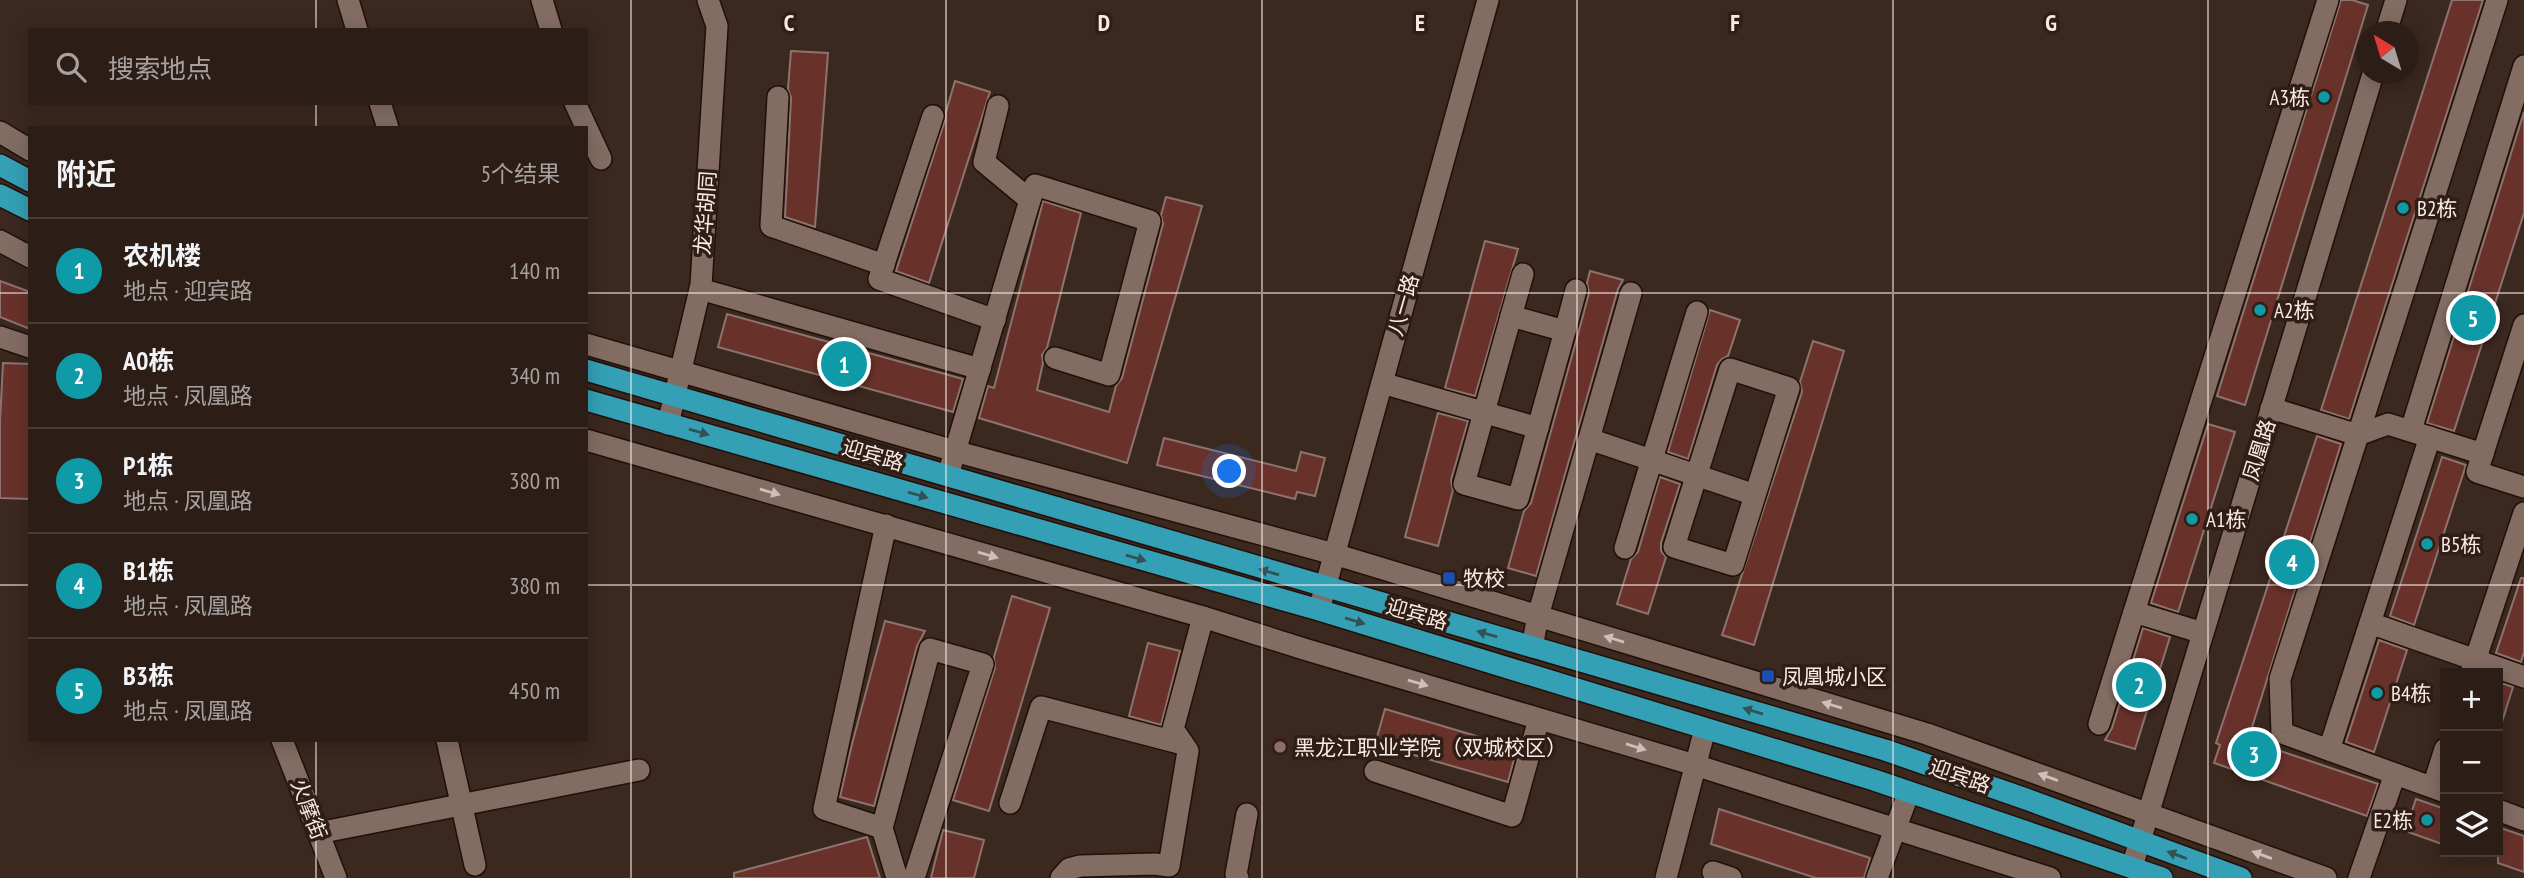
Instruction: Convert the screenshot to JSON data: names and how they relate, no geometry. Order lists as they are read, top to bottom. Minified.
{"streets":{"main road":["迎宾路"],"street":["龙华胡同","八一路","凤凰路","火摩街"]},"crossings":[["龙华胡同","迎宾路"],["八一路","迎宾路"],["凤凰路","迎宾路"]],"places":{"other":["A3栋","B2栋","A2栋","A1栋","B5栋","B4栋","黑龙江职业学院（双城校区）","E2栋"],"transit":["牧校","凤凰城小区"]},"north":"top left","page":{"search":"搜索地点","heading":["附近","5个结果"],"list":[{"mark":"1","name":"农机楼","note":"地点 · 迎宾路","value":"140 m"},{"mark":"2","name":"A0栋","note":"地点 · 凤凰路","value":"340 m"},{"mark":"3","name":"P1栋","note":"地点 · 凤凰路","value":"380 m"},{"mark":"4","name":"B1栋","note":"地点 · 凤凰路","value":"380 m"},{"mark":"5","name":"B3栋","note":"地点 · 凤凰路","value":"450 m"}],"pins":["5","1","4","2","3"],"map_buttons":["+","−"]},"grid":{"columns":["C","D","E","F","G"]}}
